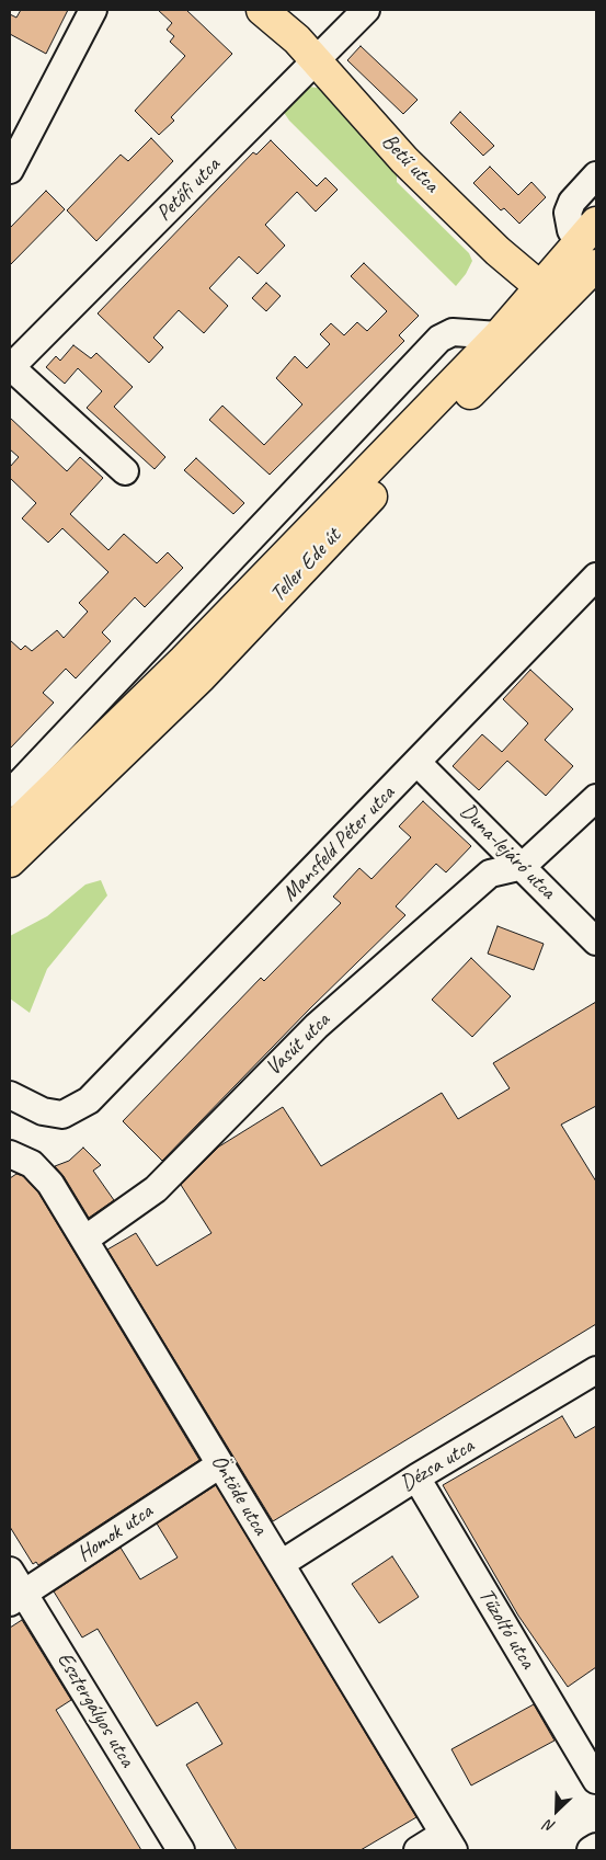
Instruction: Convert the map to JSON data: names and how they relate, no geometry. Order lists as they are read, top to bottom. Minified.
{"streets":{"main road":["Betű utca","Teller Ede út"],"street":["Petőfi utca","Mansfeld Péter utca","Duna-lejáró utca","Vasút utca","Dézsa utca","Öntöde utca","Homok utca","Tűzoltó utca","Esztergályos utca"]},"crossings":[["Betű utca","Petőfi utca"],["Betű utca","Teller Ede út"],["Mansfeld Péter utca","Duna-lejáró utca"],["Duna-lejáró utca","Vasút utca"],["Vasút utca","Öntöde utca"],["Dézsa utca","Öntöde utca"],["Dézsa utca","Tűzoltó utca"],["Öntöde utca","Homok utca"],["Homok utca","Esztergályos utca"]],"north":"bottom left"}
